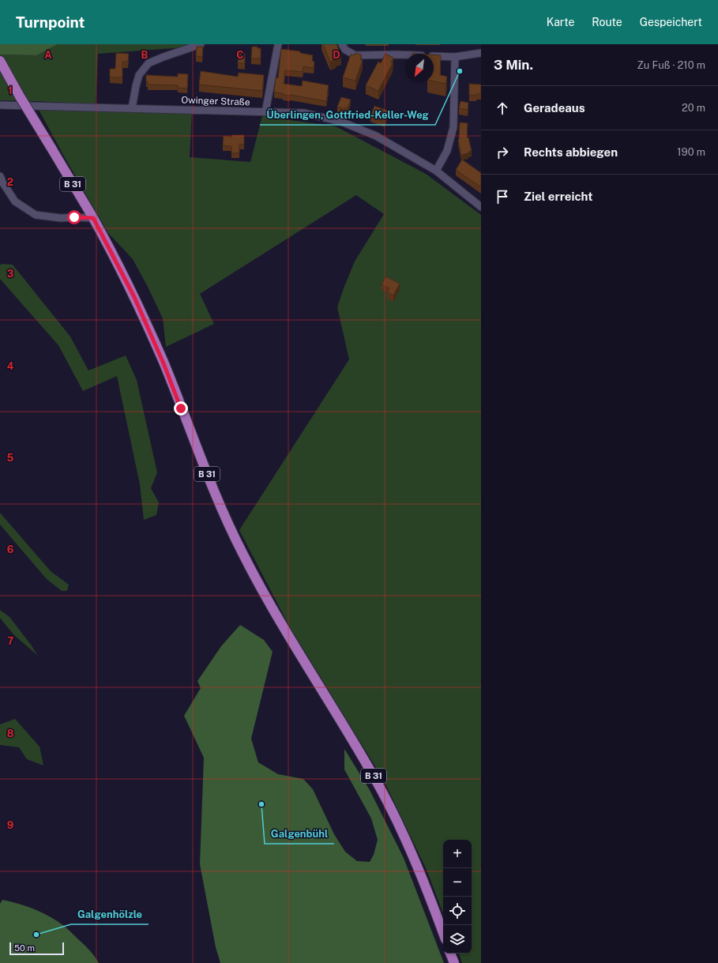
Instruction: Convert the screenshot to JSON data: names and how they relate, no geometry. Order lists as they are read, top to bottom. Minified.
{"streets":{"main road":["B 31"],"street":["Owinger Straße"]},"places":["Überlingen, Gottfried-Keller-Weg","Galgenbühl","Galgenhölzle"],"scale_bar":"50 m","north":"bottom left","page":{"header":"Turnpoint","nav":["Karte","Route","Gespeichert"],"heading":["3 Min.","Zu Fuß · 210 m"],"list":[["Geradeaus","20 m"],["Rechts abbiegen","190 m"],"Ziel erreicht"],"map_buttons":["+","−"],"scale":"50 m"},"grid":{"columns":["A","B","C","D"],"rows":["1","2","3","4","5","6","7","8","9"]}}
